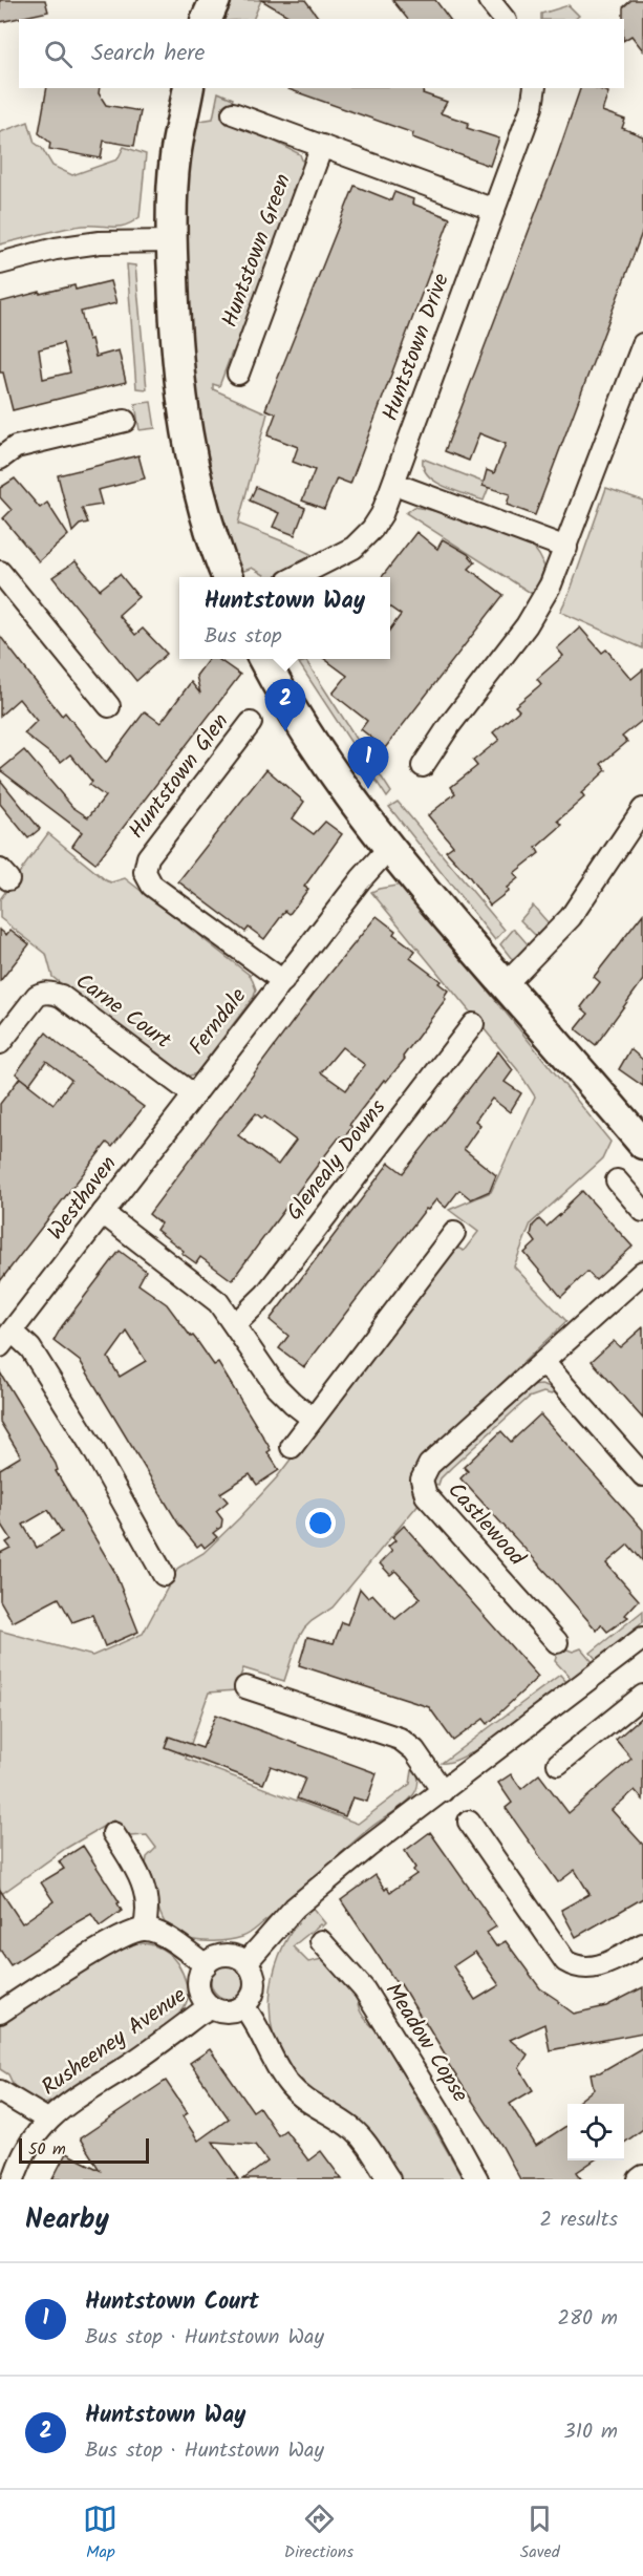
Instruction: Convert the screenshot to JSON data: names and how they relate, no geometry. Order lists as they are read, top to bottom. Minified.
{"streets":{"street":["Huntstown Green","Huntstown Drive","Huntstown Glen","Carne Court","Ferndale","Glenealy Downs","Westhaven","Castlewood","Rusheeney Avenue","Meadow Copse"]},"crossings":[["Huntstown Glen","Ferndale"],["Carne Court","Ferndale"],["Carne Court","Westhaven"],["Ferndale","Westhaven"]],"scale_bar":"50 m","page":{"search":"Search here","popup":["Huntstown Way","Bus stop"],"pins":["2","1"],"scale":"50 m","heading":["Nearby","2 results"],"list":[{"mark":"1","name":"Huntstown Court","note":"Bus stop · Huntstown Way","value":"280 m"},{"mark":"2","name":"Huntstown Way","note":"Bus stop · Huntstown Way","value":"310 m"}],"nav":["Map","Directions","Saved"]}}
